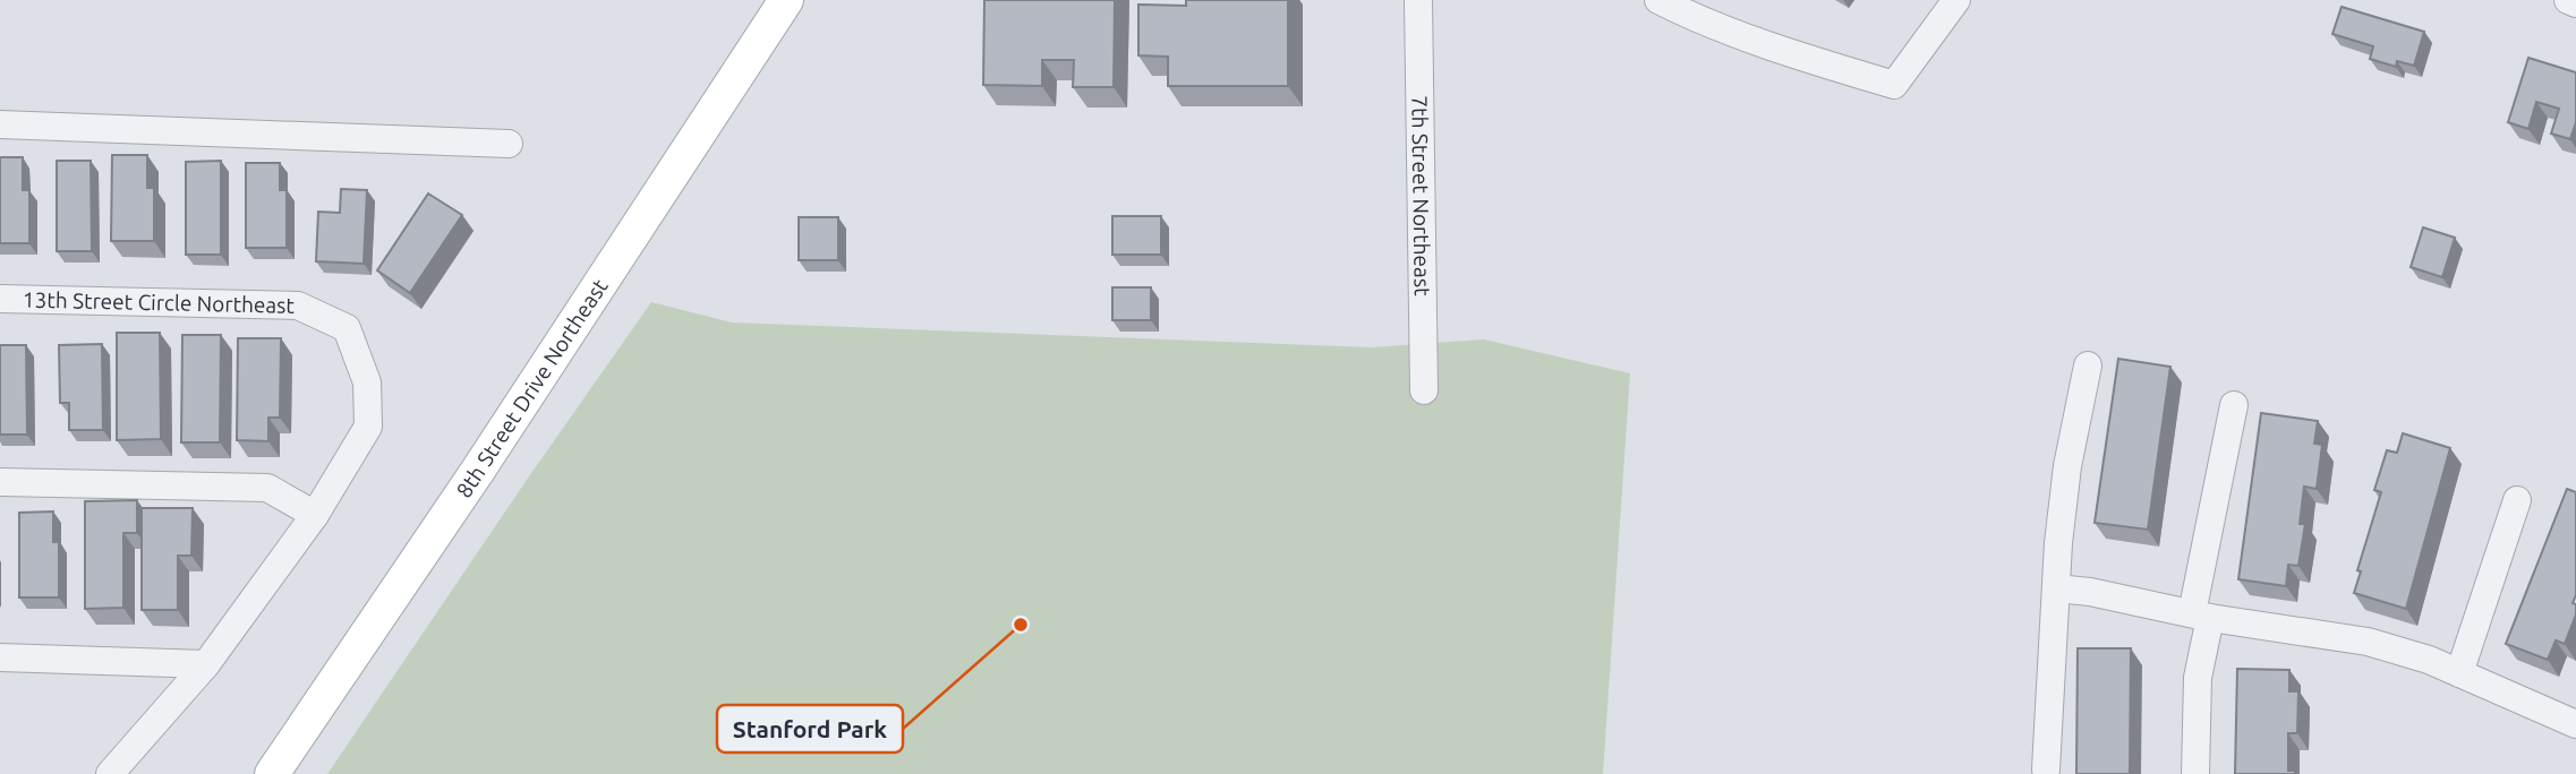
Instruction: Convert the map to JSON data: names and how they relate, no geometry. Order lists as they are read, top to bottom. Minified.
{"streets":{"main road":["8th Street Drive Northeast"],"street":["7th Street Northeast","13th Street Circle Northeast"]},"places":["Stanford Park"]}
